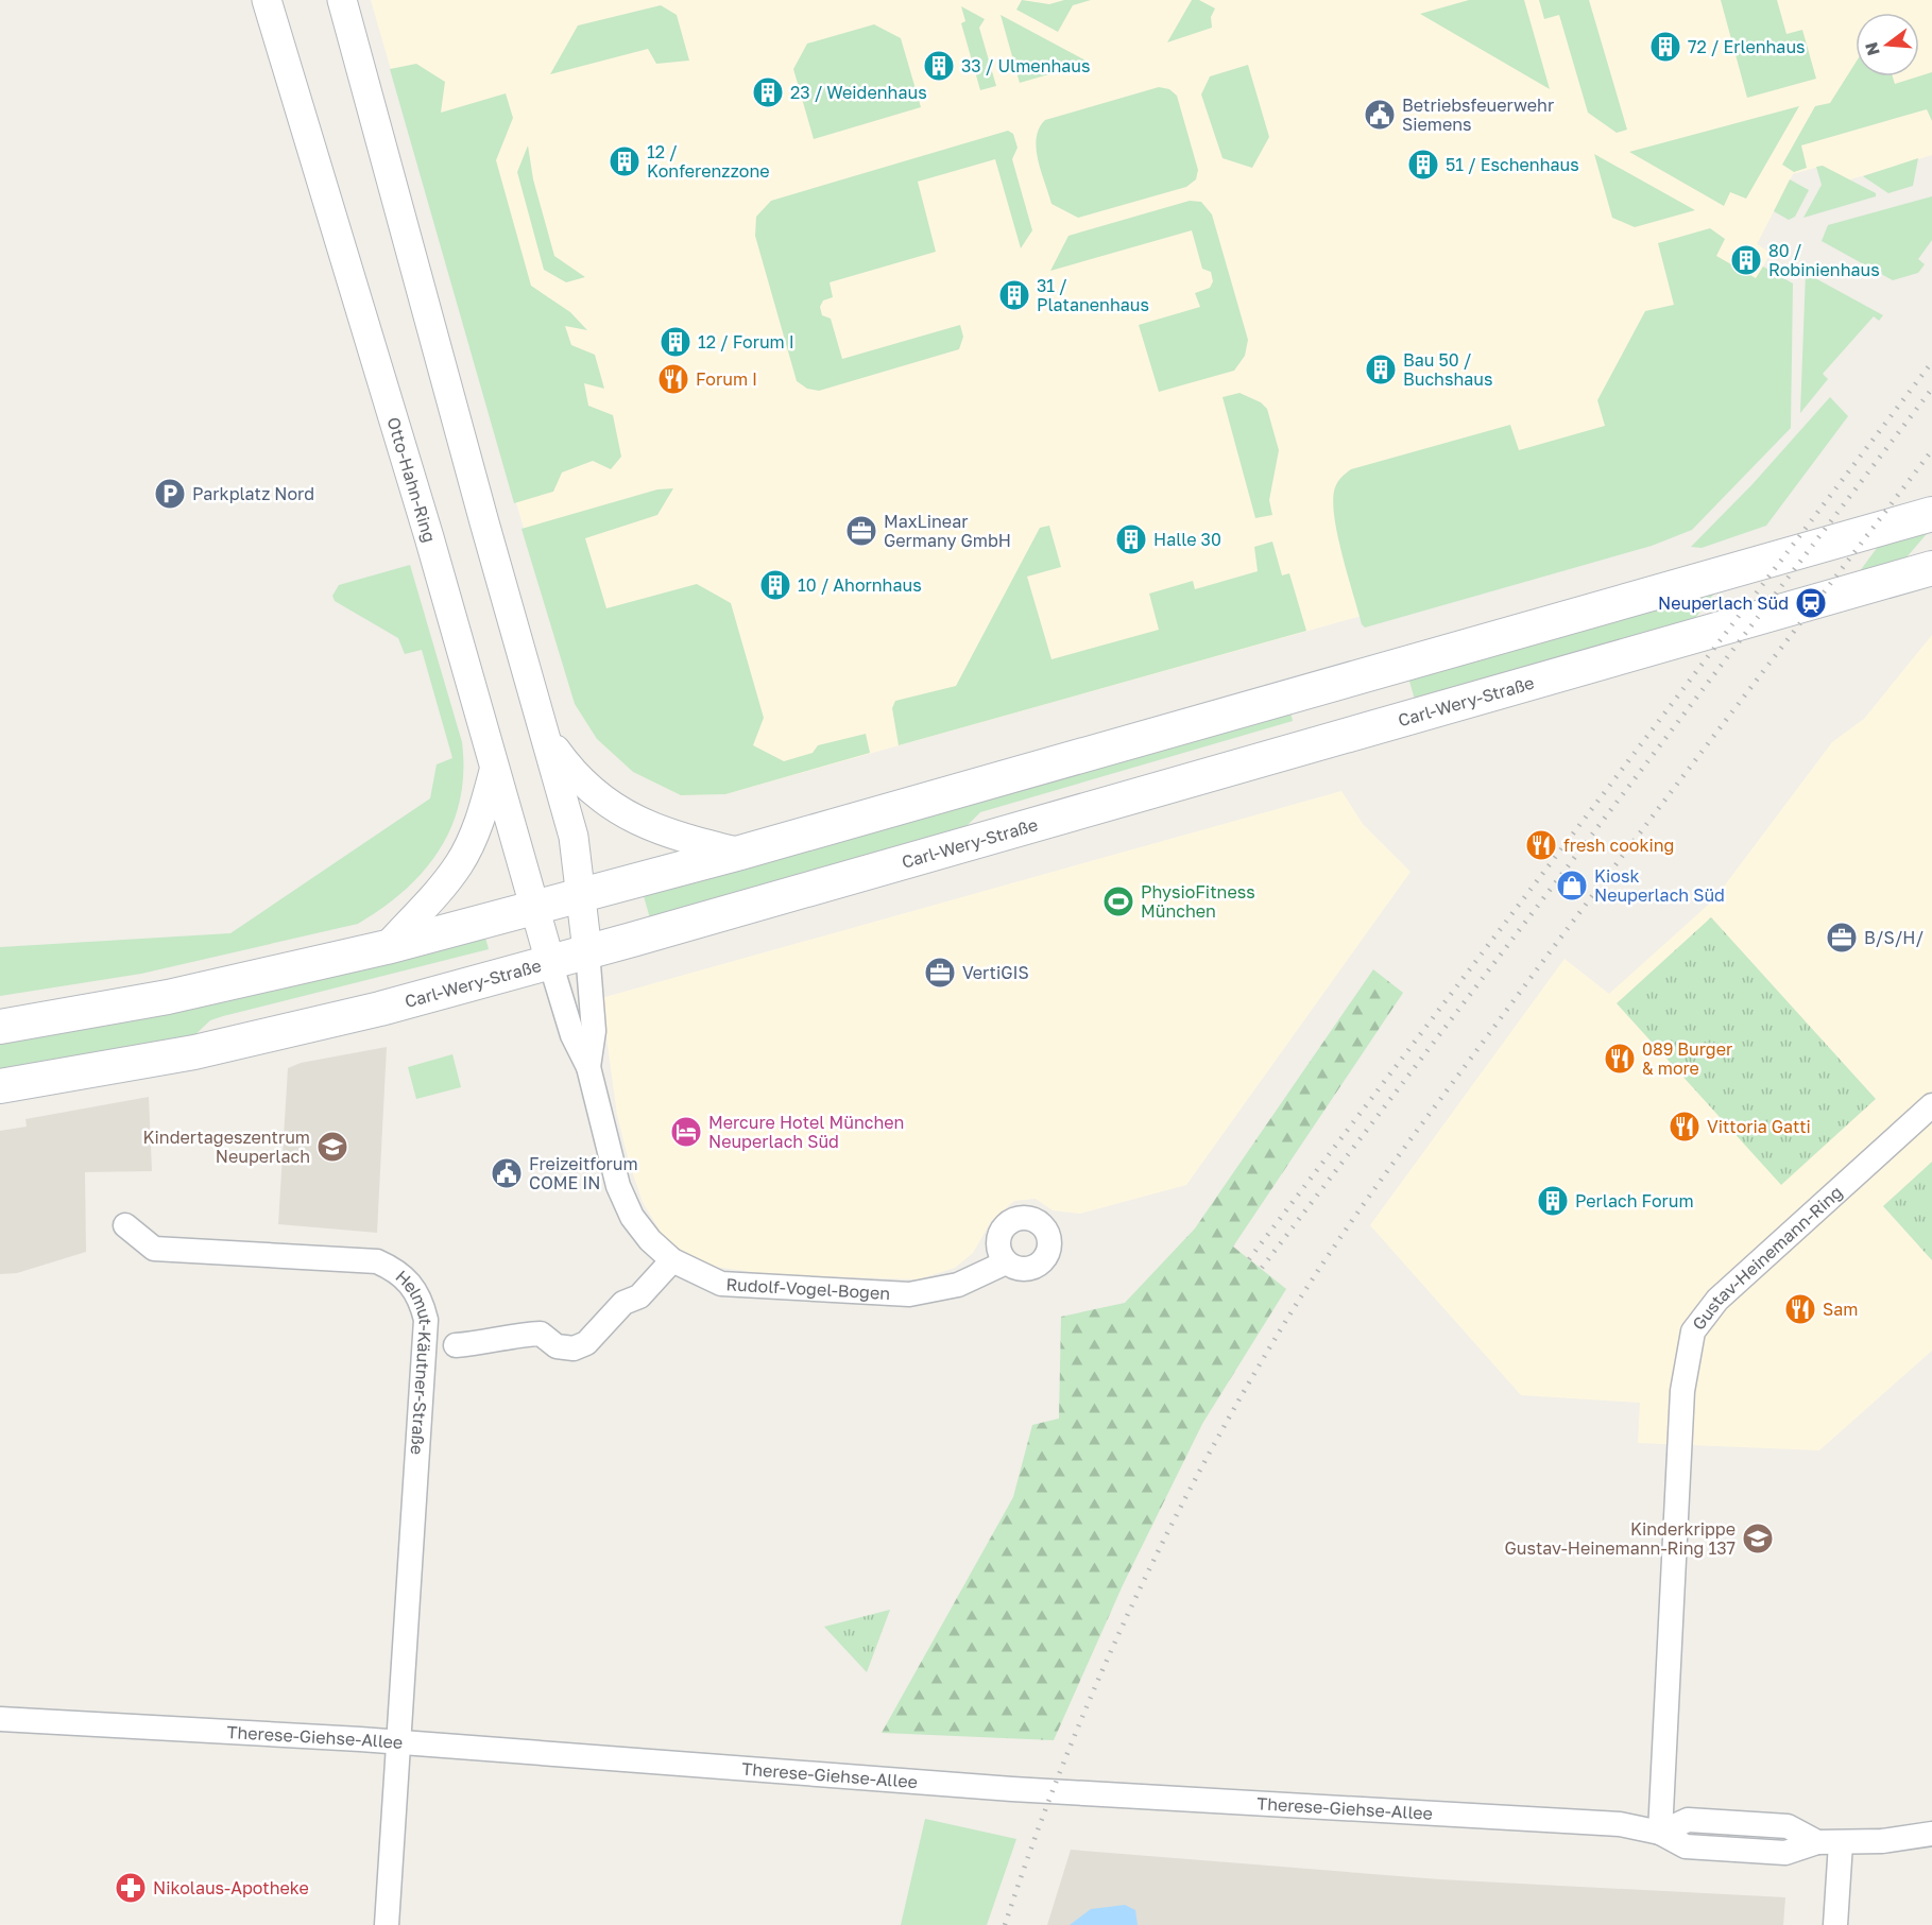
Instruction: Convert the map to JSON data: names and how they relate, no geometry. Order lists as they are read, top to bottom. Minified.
{"streets":{"main road":["Carl-Wery-Straße"],"street":["Otto-Hahn-Ring","Gustav-Heinemann-Ring","Rudolf-Vogel-Bogen","Helmut-Käutner-Straße","Therese-Giehse-Allee"]},"crossings":[["Otto-Hahn-Ring","Carl-Wery-Straße"],["Otto-Hahn-Ring","Rudolf-Vogel-Bogen"],["Carl-Wery-Straße","Rudolf-Vogel-Bogen"],["Gustav-Heinemann-Ring","Therese-Giehse-Allee"],["Helmut-Käutner-Straße","Therese-Giehse-Allee"]],"places":{"building":["72 / Erlenhaus","33 / Ulmenhaus","23 / Weidenhaus","12 / Konferenzzone","51 / Eschenhaus","80 / Robinienhaus","31 / Platanenhaus","12 / Forum I","Bau 50 / Buchshaus","Halle 30","10 / Ahornhaus","Perlach Forum"],"public building":["Betriebsfeuerwehr Siemens","Freizeitforum COME IN"],"restaurant":["Forum I","fresh cooking","089 Burger & more","Vittoria Gatti","Sam"],"parking":["Parkplatz Nord"],"office":["MaxLinear Germany GmbH","B/S/H/","VertiGIS"],"station":["Neuperlach Süd"],"shop":["Kiosk Neuperlach Süd"],"sports":["PhysioFitness München"],"hotel":["Mercure Hotel München Neuperlach Süd"],"school or university":["Kindertageszentrum Neuperlach","Kinderkrippe Gustav-Heinemann-Ring 137"],"pharmacy":["Nikolaus-Apotheke"]},"north":"left"}
